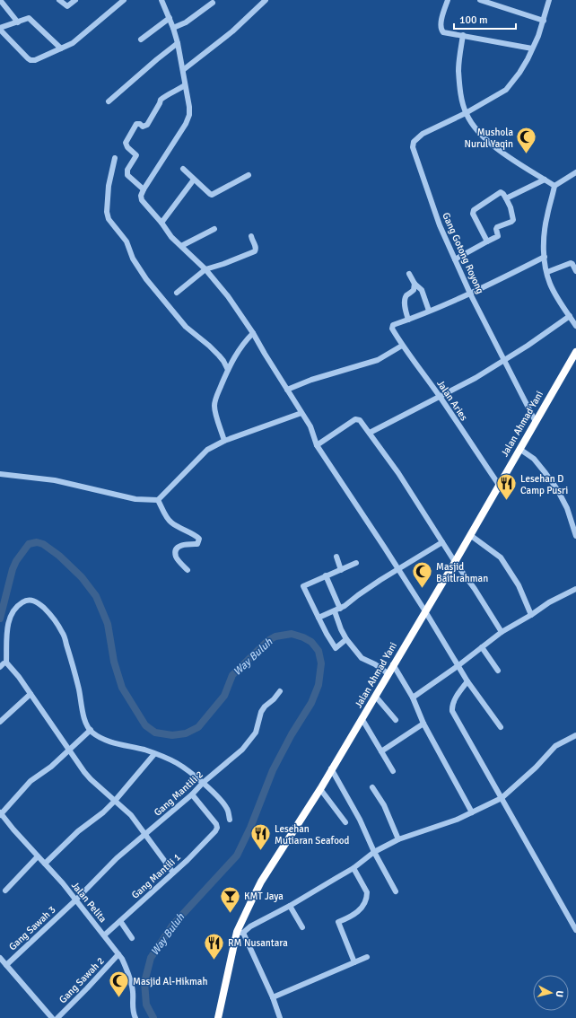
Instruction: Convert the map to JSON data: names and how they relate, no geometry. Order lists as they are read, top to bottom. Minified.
{"streets":{"highway":["Jalan Ahmad Yani"],"street":["Gang Gotong Royong","Jalan Aries","Gang Mantili 2","Gang Mantili 1","Jalan Pelita","Gang Sawah 3","Gang Sawah 2"]},"crossings":[["Gang Gotong Royong","Jalan Ahmad Yani"],["Jalan Aries","Jalan Ahmad Yani"],["Gang Mantili 2","Gang Mantili 1"],["Gang Mantili 2","Jalan Pelita"],["Gang Mantili 2","Gang Sawah 3"],["Gang Mantili 1","Jalan Pelita"],["Jalan Pelita","Gang Sawah 3"],["Jalan Pelita","Gang Sawah 2"]],"water":["Way Buluh"],"places":{"mosque":["Mushola Nurul Yaqin","Masjid Baitlrahman","Masjid Al-Hikmah"],"restaurant":["Lesehan D Camp Pusri","Lesehan Mutiaran Seafood","RM Nusantara"],"bar":["KMT Jaya"]},"scale_bar":"100 m","north":"right"}
